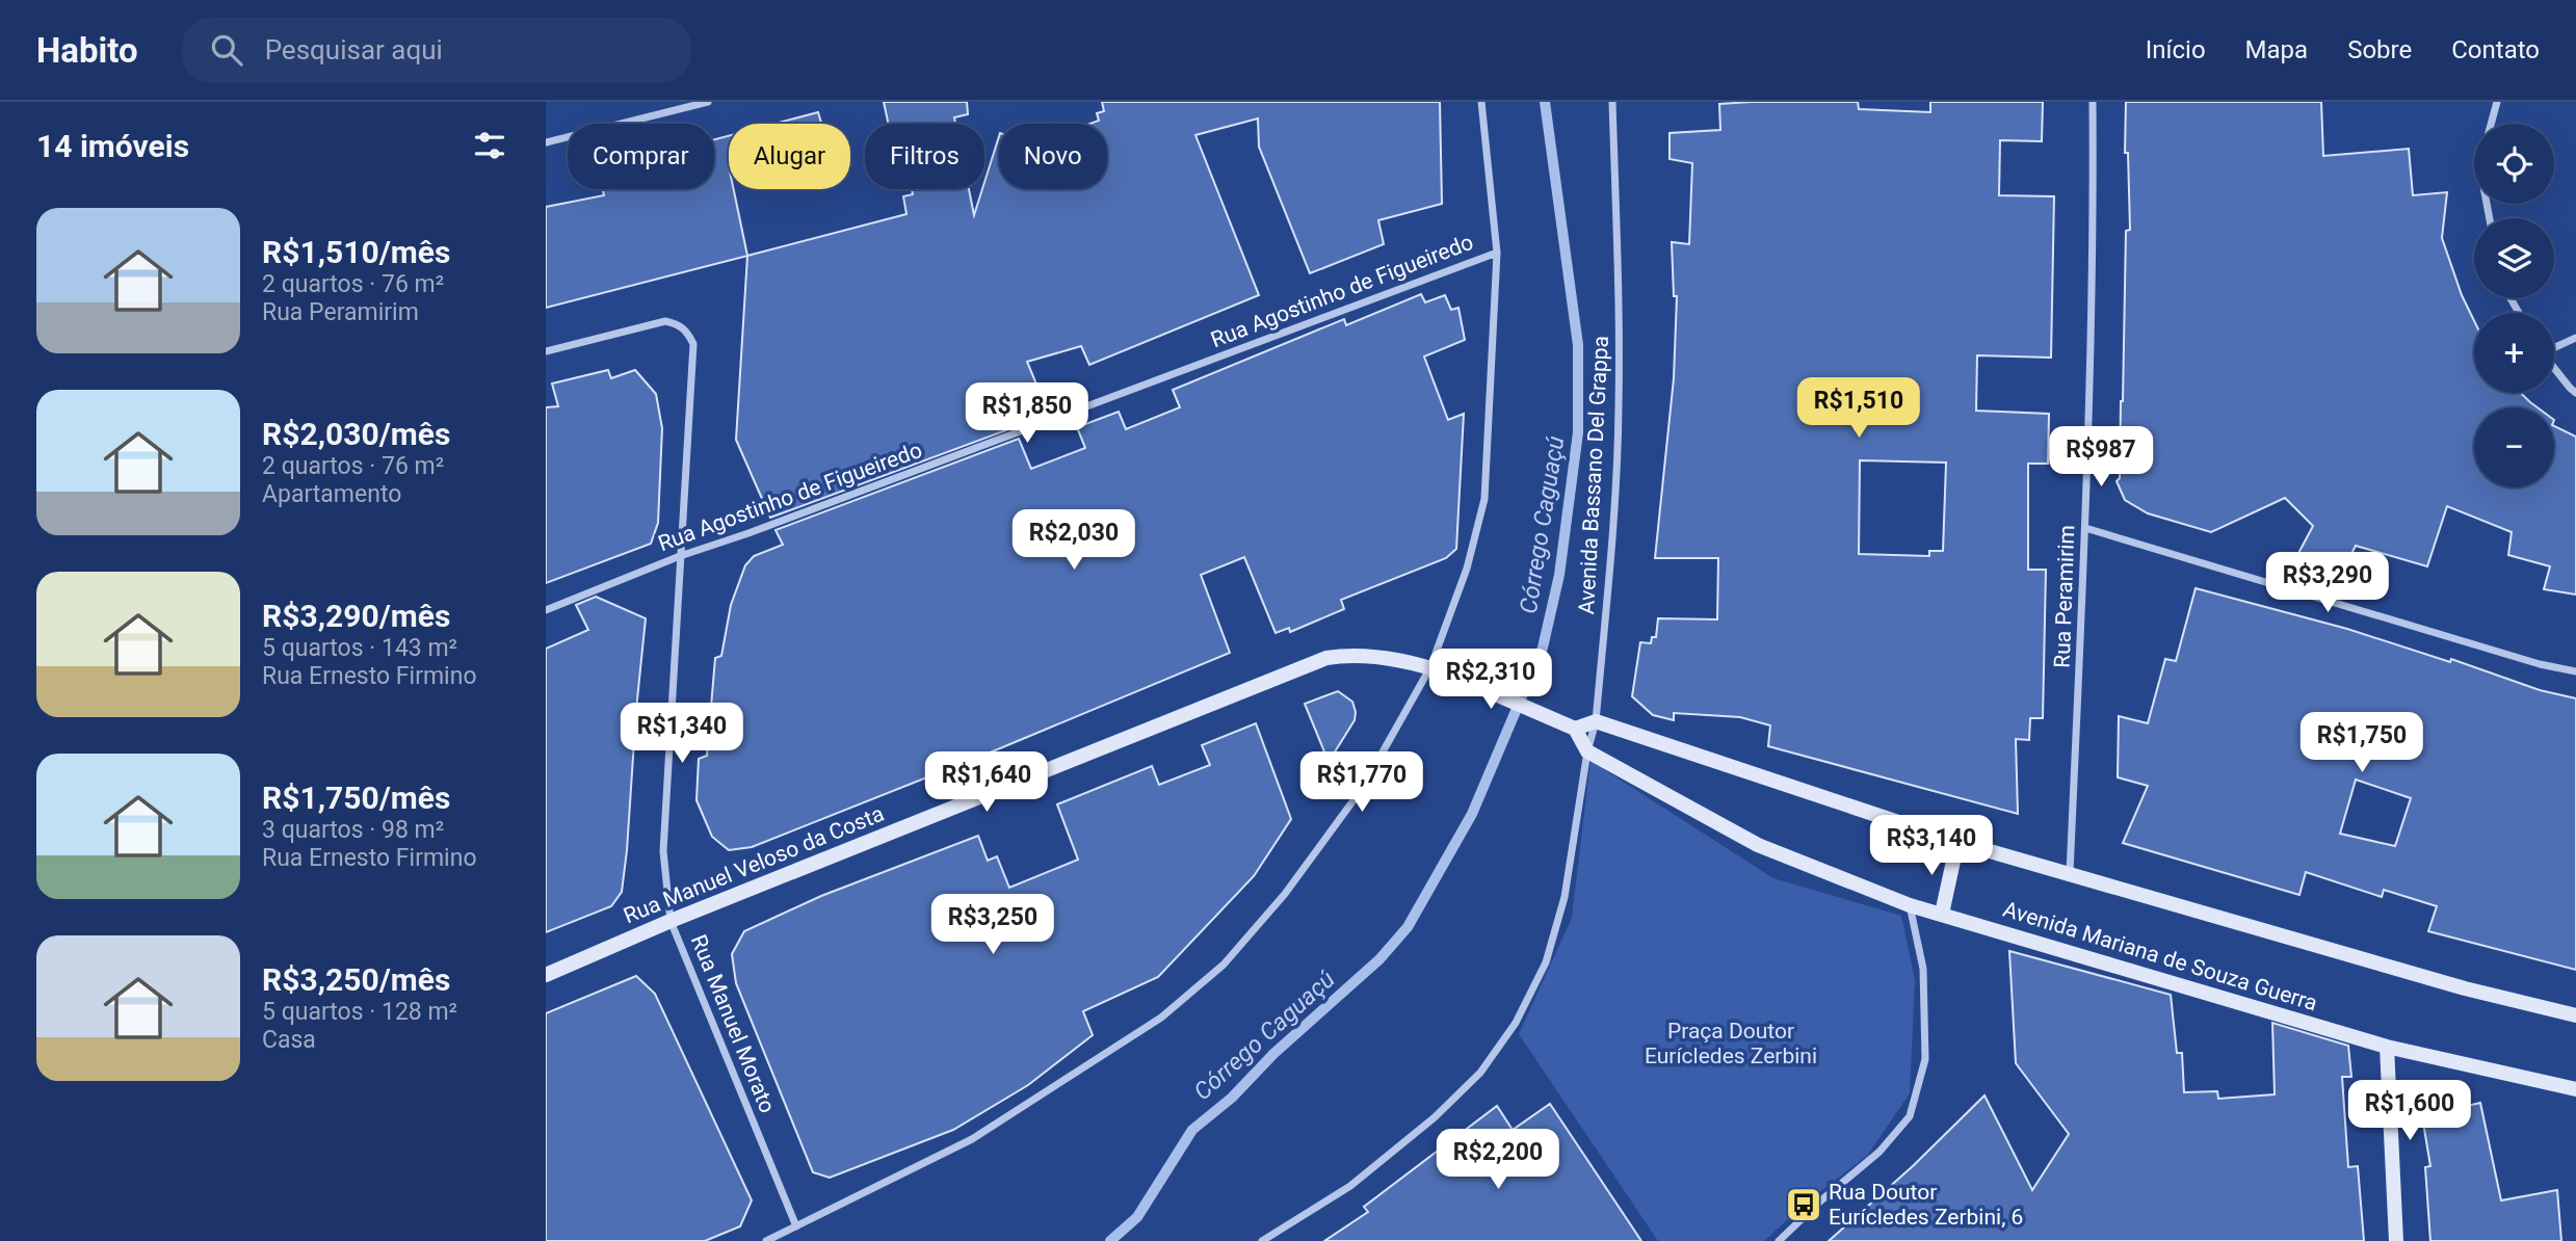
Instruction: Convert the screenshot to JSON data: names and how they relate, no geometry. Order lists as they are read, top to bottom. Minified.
{"streets":{"main road":["Rua Manuel Veloso da Costa","Avenida Mariana de Souza Guerra"],"street":["Rua Agostinho de Figueiredo","Avenida Bassano Del Grappa","Rua Peramirim","Rua Manuel Morato"]},"crossings":[["Rua Agostinho de Figueiredo","Rua Manuel Morato"],["Avenida Bassano Del Grappa","Avenida Mariana de Souza Guerra"],["Rua Manuel Veloso da Costa","Rua Manuel Morato"]],"water":["Córrego Caguaçú"],"parks":["Praça Doutor Eurícledes Zerbini"],"places":{"bus stop":["Rua Doutor Eurícledes Zerbini, 6"]},"page":{"header":"Habito","search":"Pesquisar aqui","nav":["Início","Mapa","Sobre","Contato"],"heading":"14 imóveis","map_buttons":["+","−"],"chip":["Comprar","Alugar","Filtros","Novo"],"list":[{"name":"R$1,510/mês","note":"2 quartos · 76 m² · Rua Peramirim"},{"name":"R$2,030/mês","note":"2 quartos · 76 m² · Apartamento"},{"name":"R$3,290/mês","note":"5 quartos · 143 m² · Rua Ernesto Firmino"},{"name":"R$1,750/mês","note":"3 quartos · 98 m² · Rua Ernesto Firmino"},{"name":"R$3,250/mês","note":"5 quartos · 128 m² · Casa"}],"price":["R$1,510","R$1,850","R$987","R$2,030","R$3,290","R$2,310","R$1,340","R$1,750","R$1,640","R$1,770","R$3,140","R$3,250","R$1,600","R$2,200"]}}
